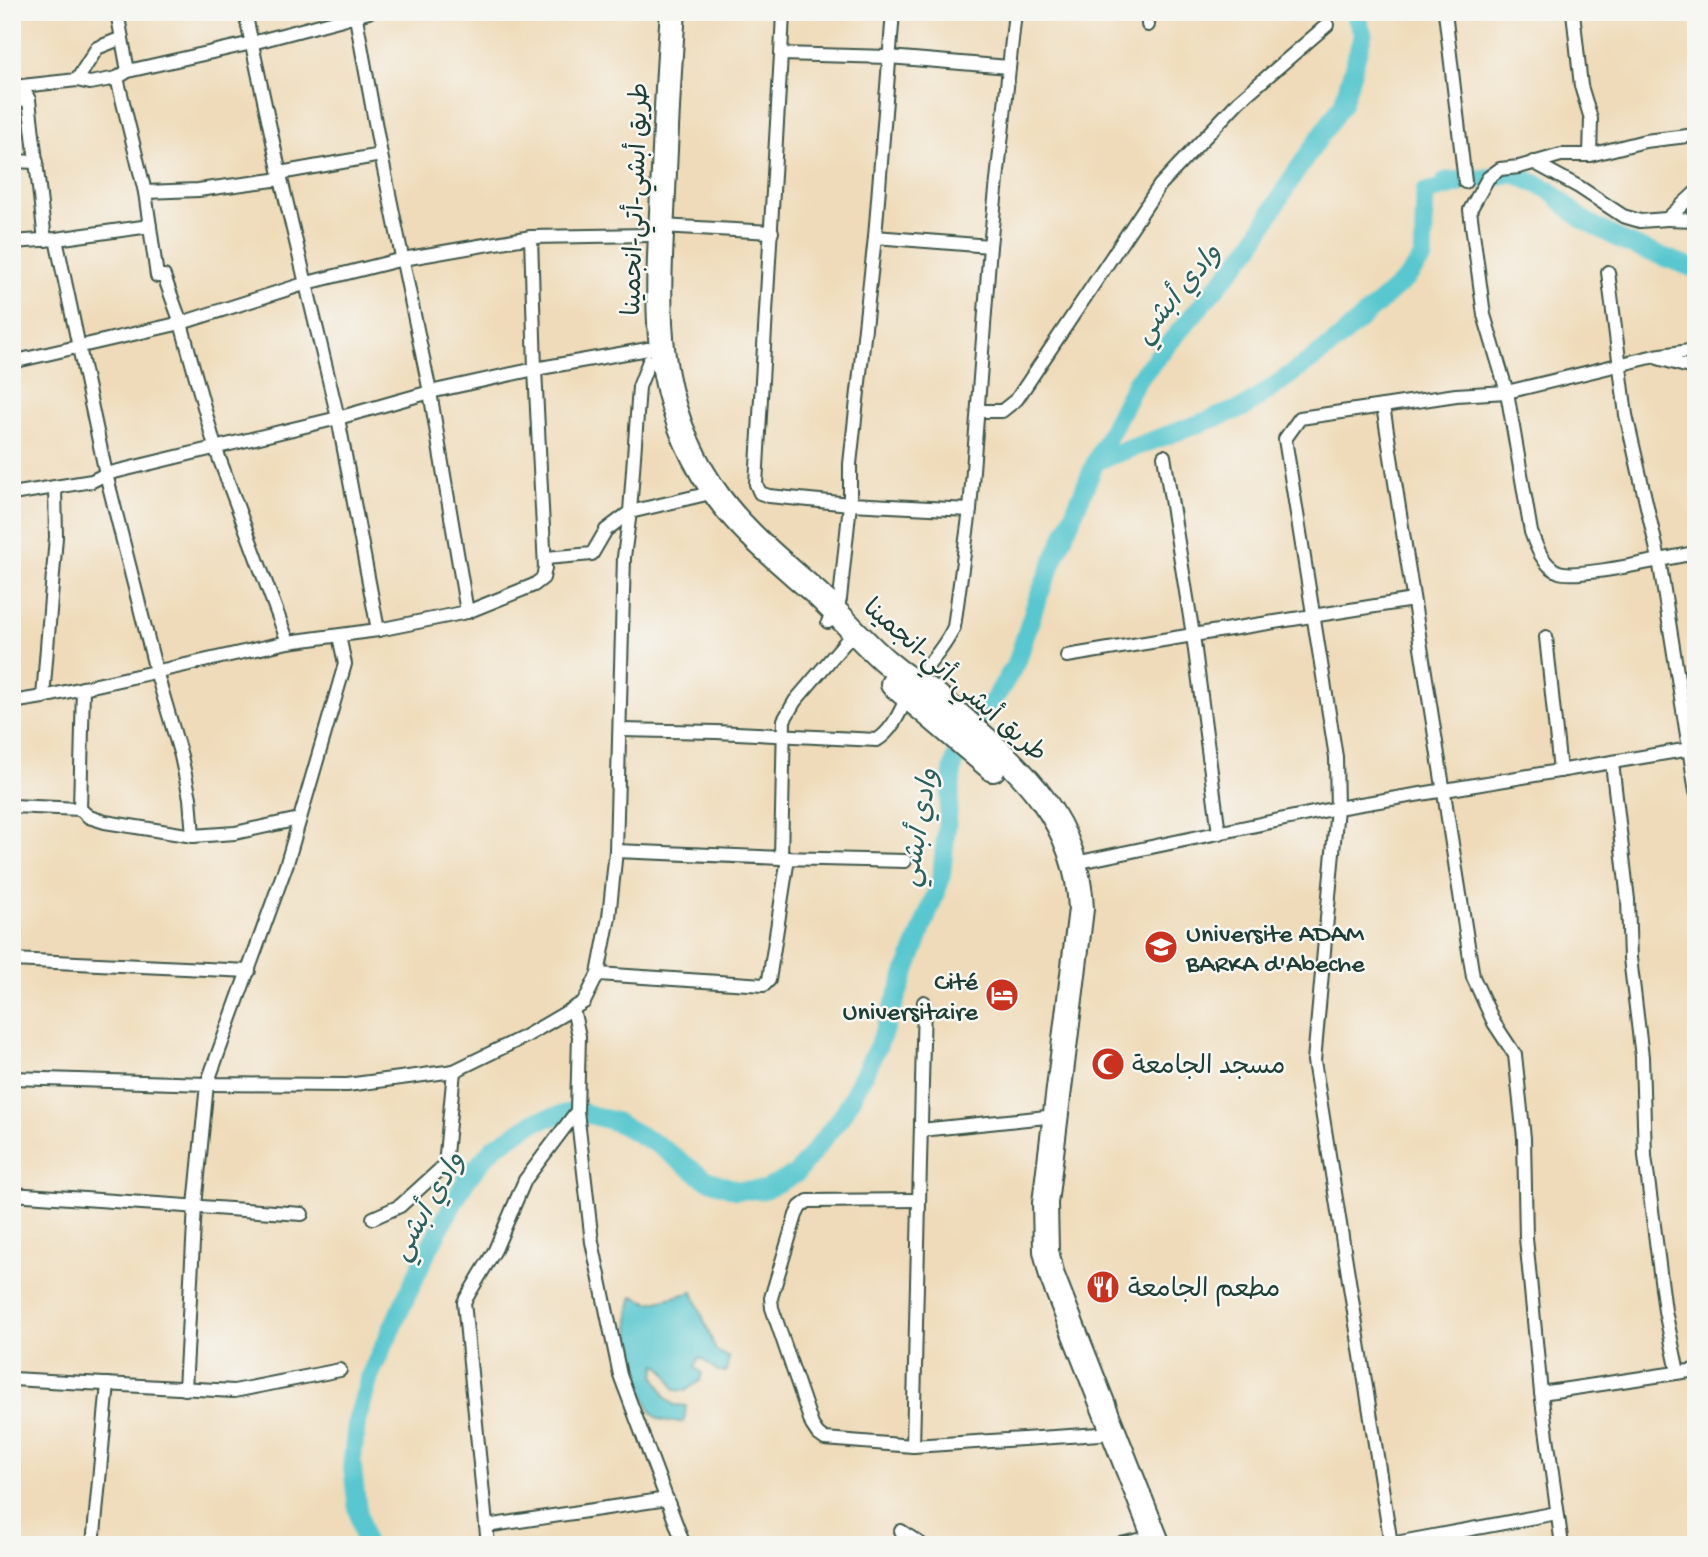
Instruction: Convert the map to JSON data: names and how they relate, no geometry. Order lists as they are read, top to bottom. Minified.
{"streets":{"highway":["طريق أبشي-أتي-انجمينا"]},"water":["وادي أبشي"],"places":{"school or university":["Universite ADAM BARKA d'Abeche"],"hotel":["Cité Universitaire"],"mosque":["مسجد الجامعة"],"restaurant":["مطعم الجامعة"]}}
